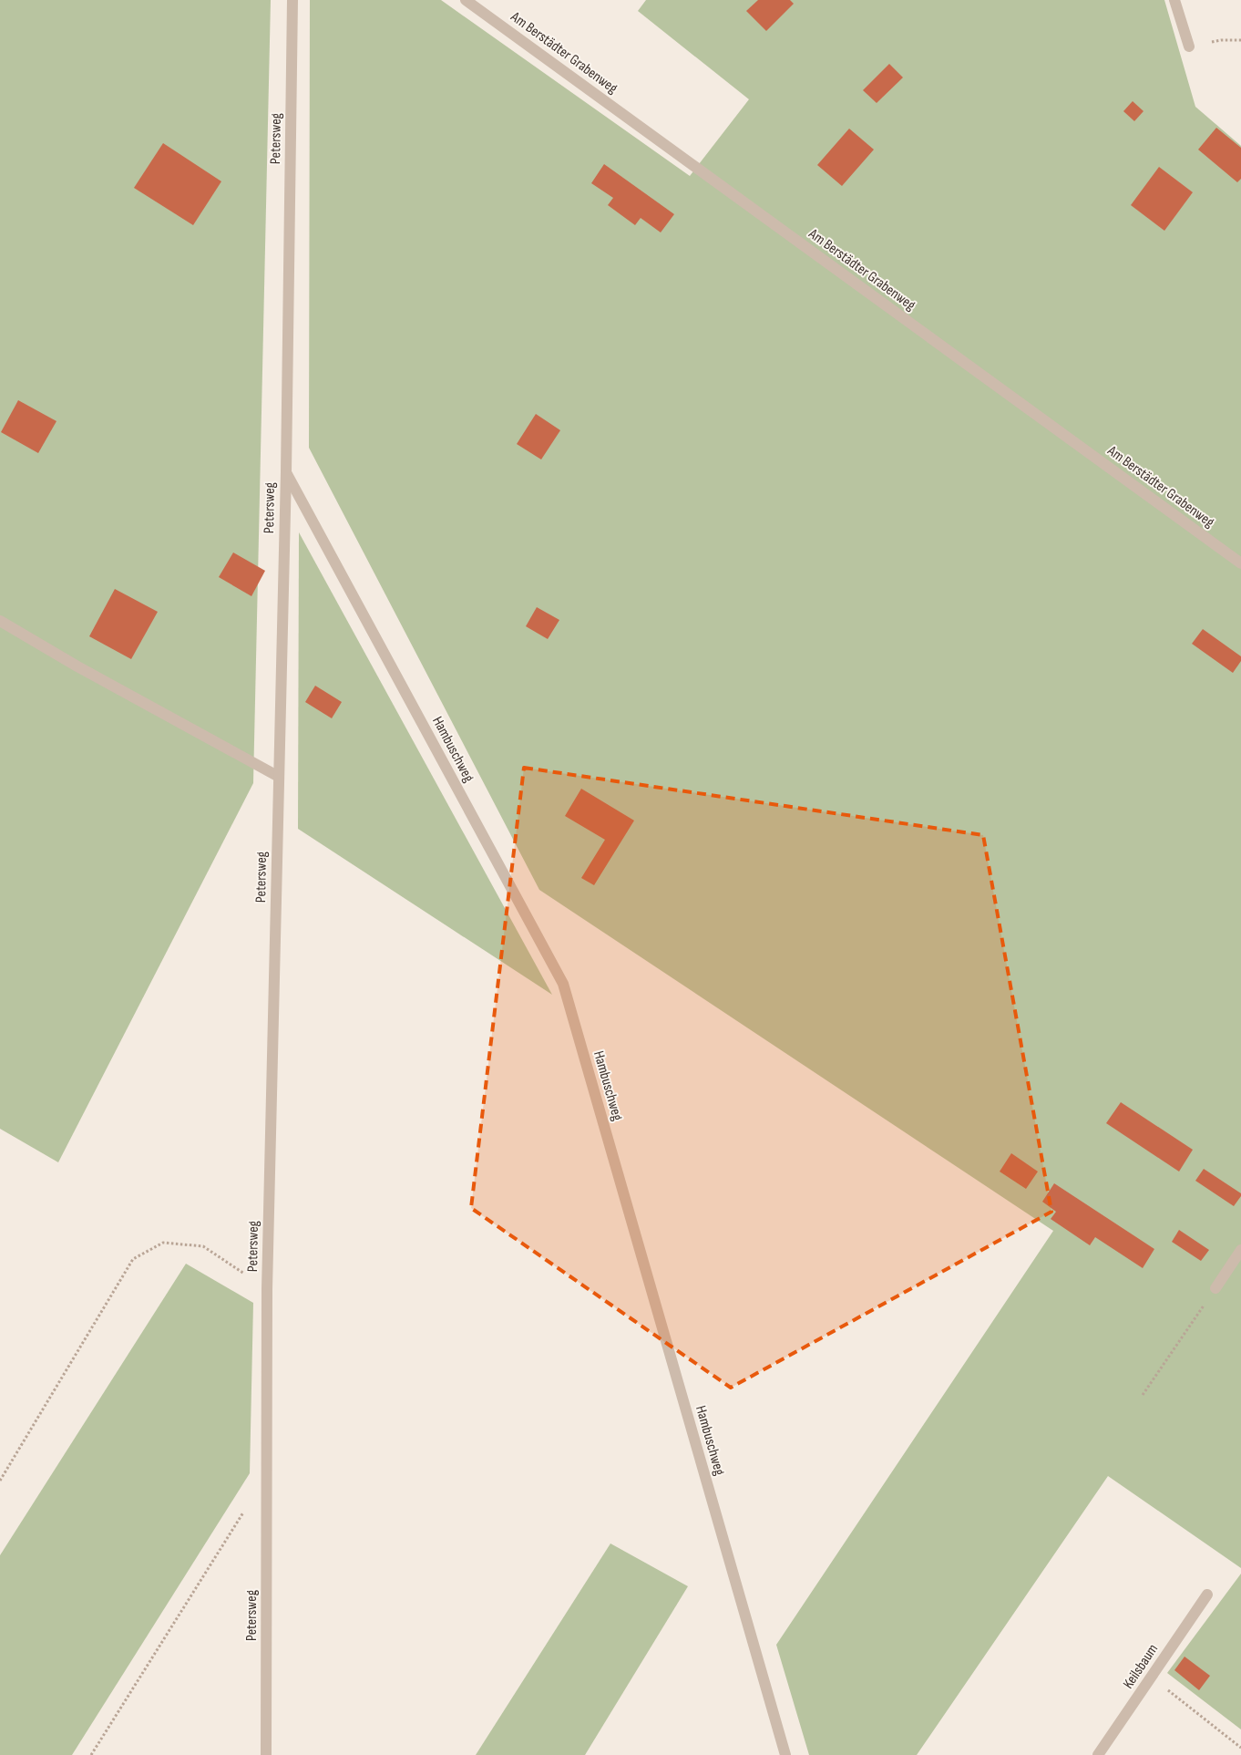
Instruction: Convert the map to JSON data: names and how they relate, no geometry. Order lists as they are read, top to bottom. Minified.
{"streets":{"street":["Am Berstädter Grabenweg","Petersweg","Hambuschweg","Keilsbaum"]},"crossings":[["Petersweg","Hambuschweg"]]}
